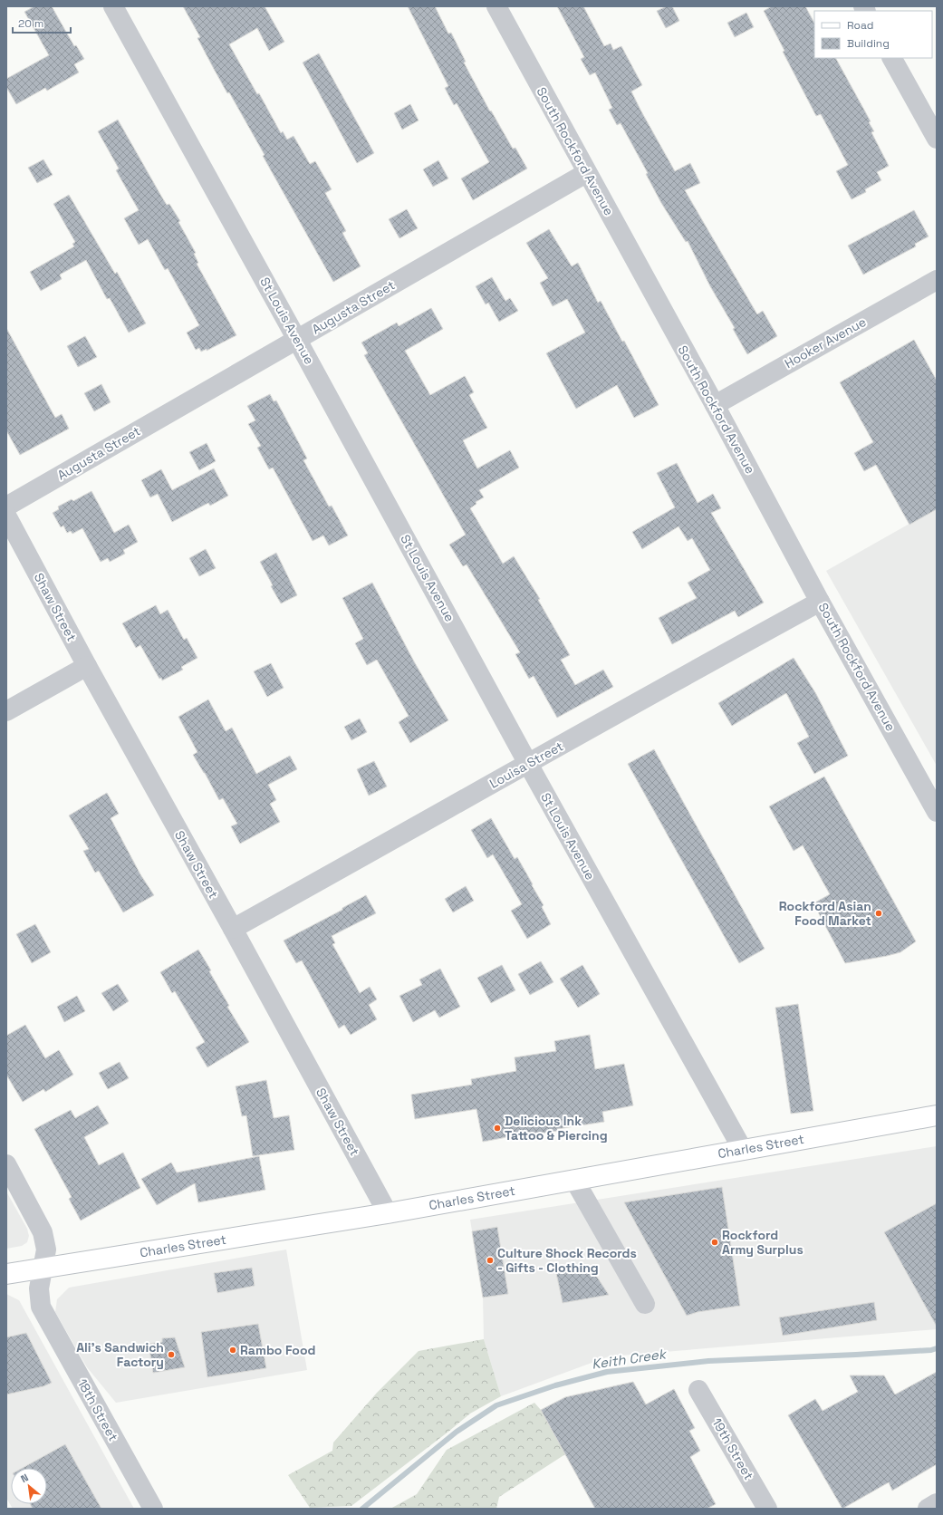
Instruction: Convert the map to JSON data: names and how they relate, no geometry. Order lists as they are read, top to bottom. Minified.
{"streets":{"main road":["Charles Street"],"street":["South Rockford Avenue","Augusta Street","St Louis Avenue","Hooker Avenue","Shaw Street","Louisa Street","18th Street","19th Street"]},"crossings":[["South Rockford Avenue","Augusta Street"],["South Rockford Avenue","Hooker Avenue"],["South Rockford Avenue","Louisa Street"],["Augusta Street","St Louis Avenue"],["St Louis Avenue","Louisa Street"],["St Louis Avenue","Charles Street"],["Shaw Street","Louisa Street"],["Shaw Street","Charles Street"],["Charles Street","18th Street"]],"water":["Keith Creek"],"places":["Rockford Asian Food Market","Delicious Ink Tattoo & Piercing","Rockford Army Surplus","Culture Shock Records - Gifts - Clothing","Rambo Food","Ali's Sandwich Factory"],"legend":["Road","Building"],"scale_bar":"20 m","north":"top left"}
